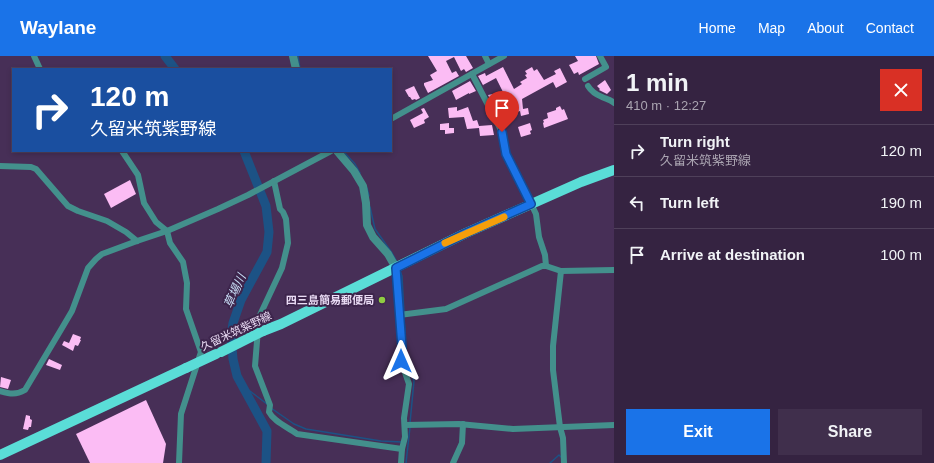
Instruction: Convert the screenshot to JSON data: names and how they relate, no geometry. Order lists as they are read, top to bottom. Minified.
{"streets":{"main road":["久留米筑紫野線"]},"water":["草場川"],"places":["四三島簡易郵便局"],"page":{"header":"Waylane","nav":["Home","Map","About","Contact"],"heading":["1 min","410 m · 12:27"],"turn":["120 m","久留米筑紫野線"],"list":[{"name":"Turn right","note":"久留米筑紫野線","value":"120 m"},{"name":"Turn left","value":"190 m"},{"name":"Arrive at destination","value":"100 m"}],"buttons":["Exit","Share"]}}
